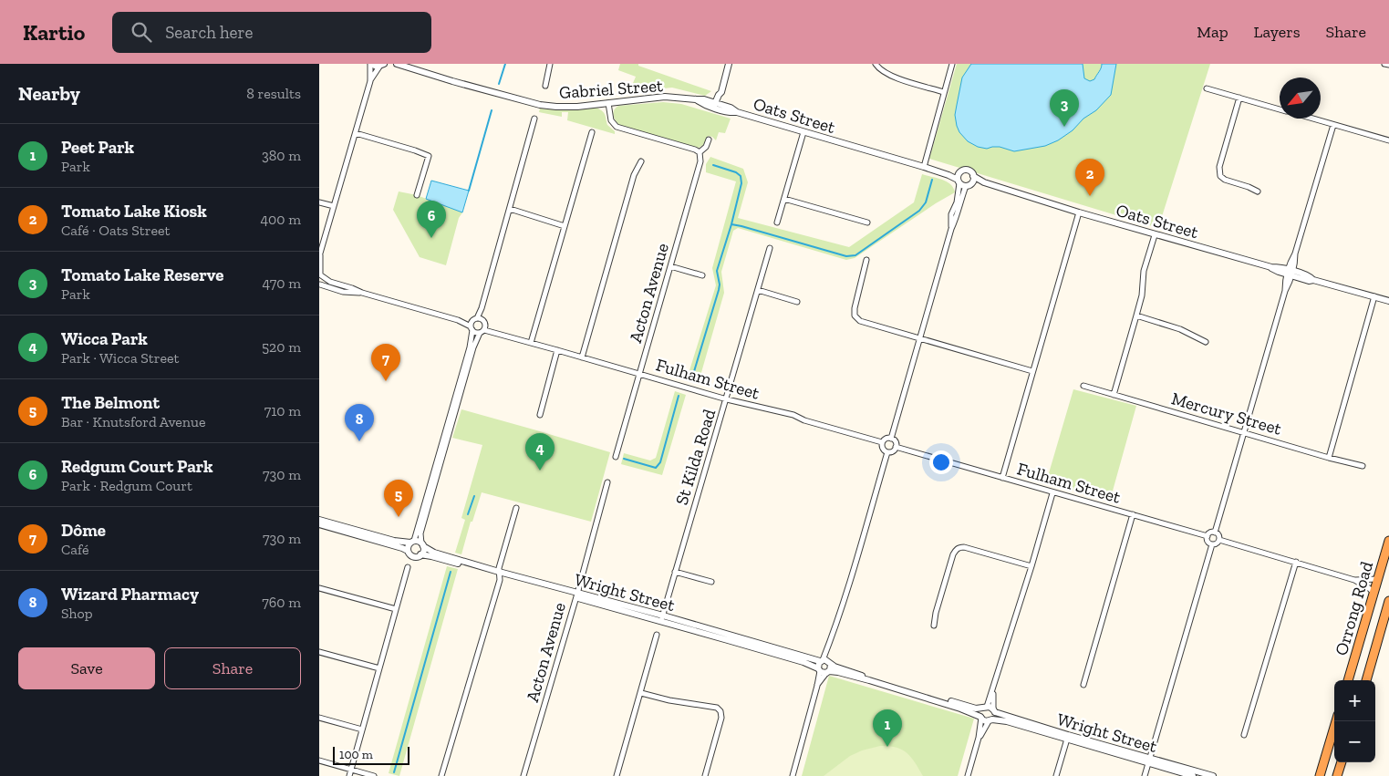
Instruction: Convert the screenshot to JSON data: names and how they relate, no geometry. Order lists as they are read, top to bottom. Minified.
{"streets":{"highway":["Orrong Road"],"street":["Gabriel Street","Oats Street","Acton Avenue","Fulham Street","Mercury Street","St Kilda Road","Wright Street"]},"crossings":[["Gabriel Street","Oats Street"],["Acton Avenue","Fulham Street"],["Acton Avenue","Wright Street"],["Fulham Street","St Kilda Road"],["St Kilda Road","Wright Street"]],"scale_bar":"100 m","north":"bottom left","page":{"header":"Kartio","search":"Search here","nav":["Map","Layers","Share"],"heading":["Nearby","8 results"],"pins":["3","2","6","7","8","4","5","1"],"list":[{"mark":"1","name":"Peet Park","note":"Park","value":"380 m"},{"mark":"2","name":"Tomato Lake Kiosk","note":"Café · Oats Street","value":"400 m"},{"mark":"3","name":"Tomato Lake Reserve","note":"Park","value":"470 m"},{"mark":"4","name":"Wicca Park","note":"Park · Wicca Street","value":"520 m"},{"mark":"5","name":"The Belmont","note":"Bar · Knutsford Avenue","value":"710 m"},{"mark":"6","name":"Redgum Court Park","note":"Park · Redgum Court","value":"730 m"},{"mark":"7","name":"Dôme","note":"Café","value":"730 m"},{"mark":"8","name":"Wizard Pharmacy","note":"Shop","value":"760 m"}],"buttons":["Save","Share"],"map_buttons":["+","−"],"scale":"100 m"}}
